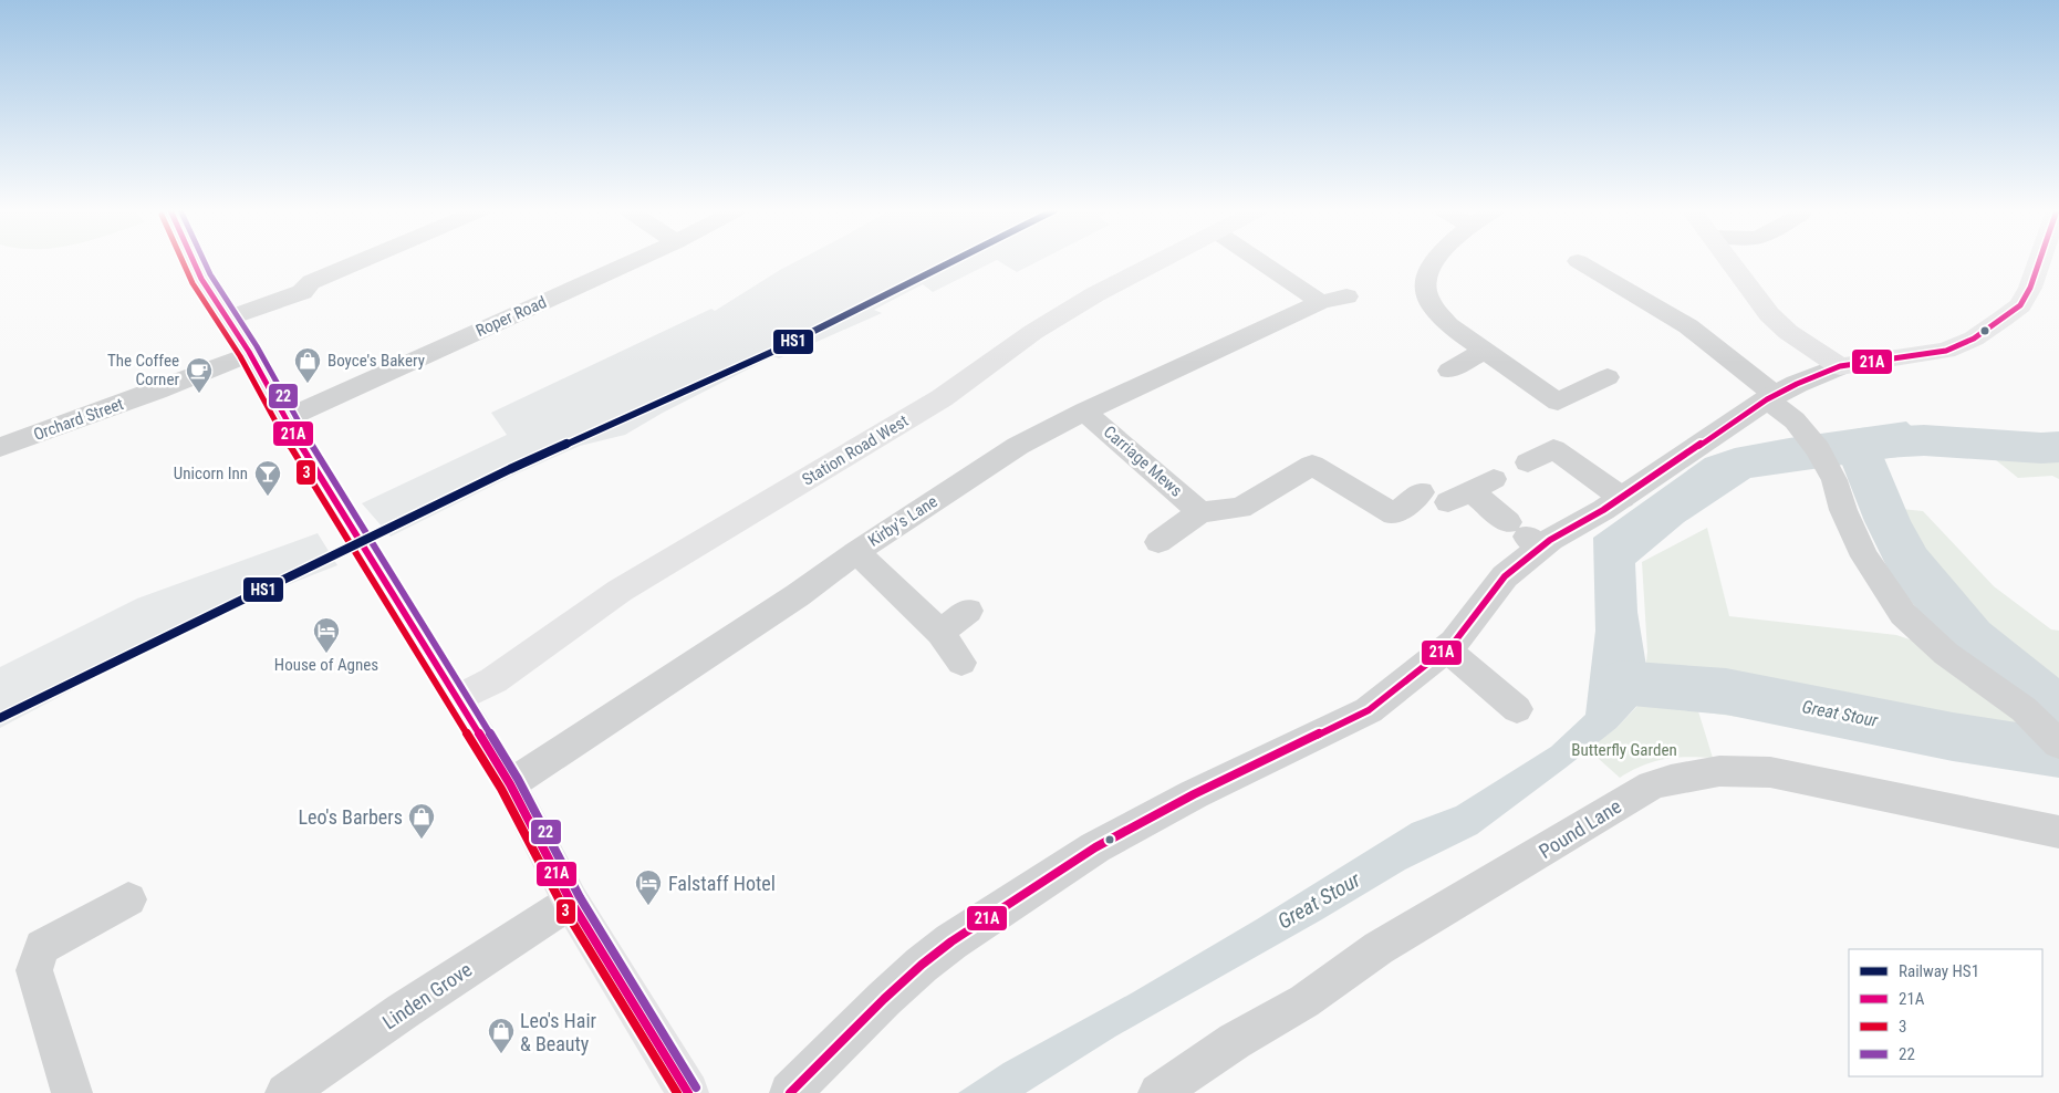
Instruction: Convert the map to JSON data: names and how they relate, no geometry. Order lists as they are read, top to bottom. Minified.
{"streets":{"main road":["Station Road West"],"street":["Roper Road","Orchard Street","Carriage Mews","Kirby's Lane","Pound Lane","Linden Grove"]},"crossings":[["Carriage Mews","Kirby's Lane"]],"water":["Great Stour"],"parks":["Butterfly Garden"],"places":{"shop":["Boyce's Bakery","Leo's Barbers","Leo's Hair & Beauty"],"cafe":["The Coffee Corner"],"bar":["Unicorn Inn"],"hotel":["House of Agnes","Falstaff Hotel"]},"lines":["rail line HS1","transit line 21A","transit line 3","transit line 22"],"legend":["Railway HS1","21A","3","22"]}
